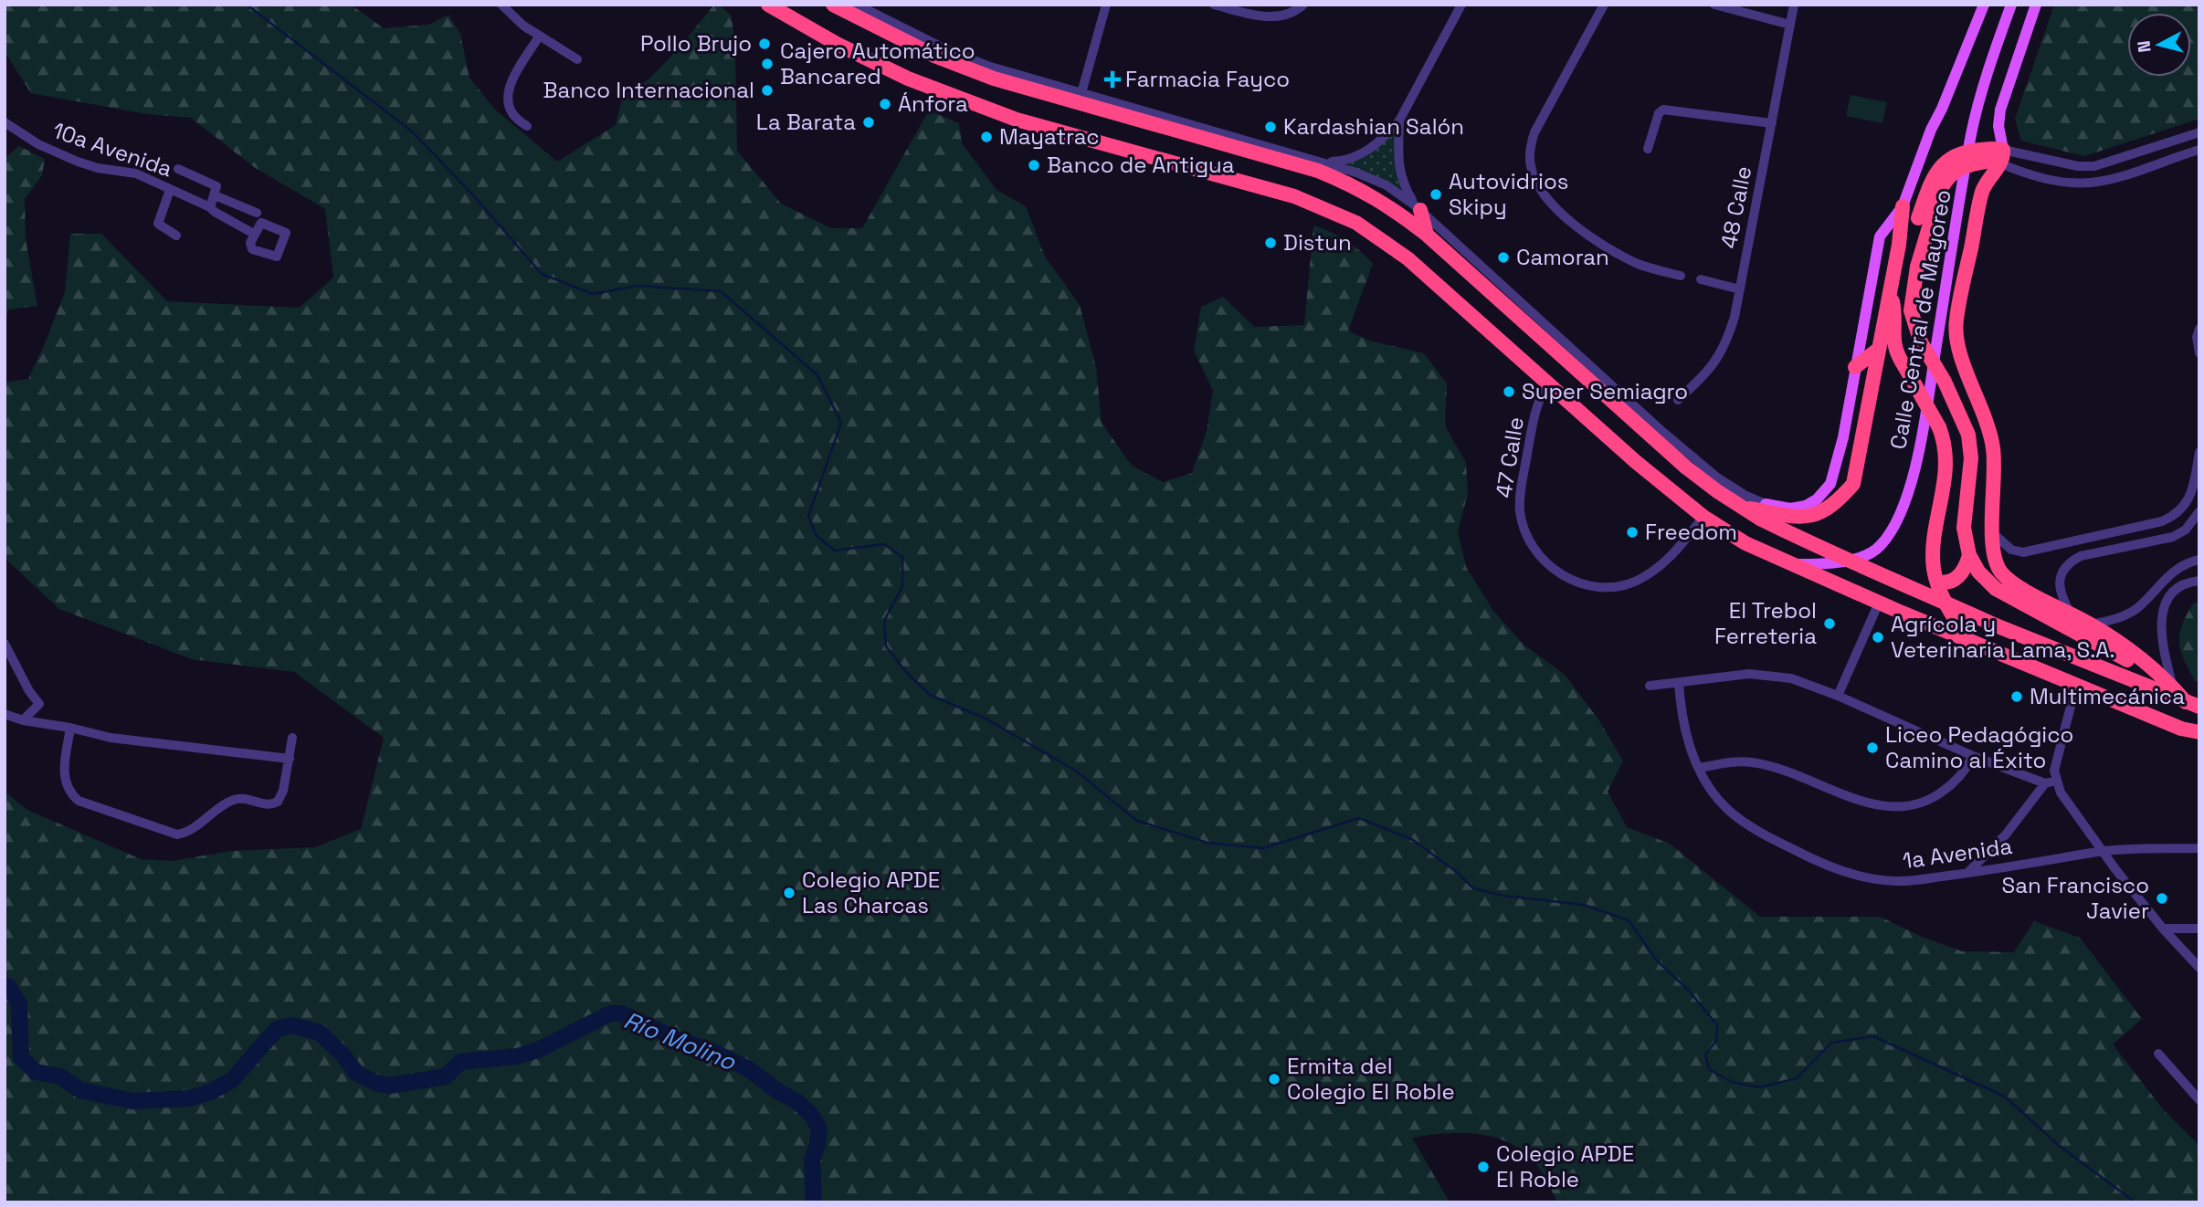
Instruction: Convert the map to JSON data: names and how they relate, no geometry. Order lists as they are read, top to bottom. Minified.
{"streets":{"main road":["Calle Central de Mayoreo"],"street":["10a Avenida","48 Calle","47 Calle","1a Avenida"]},"water":["Río Molino"],"places":{"other":["Pollo Brujo","Cajero Automático Bancared","Banco Internacional","Ánfora","La Barata","Kardashian Salón","Mayatrac","Banco de Antigua","Autovidrios Skipy","Distun","Camoran","Super Semiagro","Freedom","El Trebol Ferreteria","Agrícola y Veterinaria Lama, S.A.","Multimecánica","Liceo Pedagógico Camino al Éxito","Colegio APDE Las Charcas","San Francisco Javier","Ermita del Colegio El Roble","Colegio APDE El Roble"],"health":["Farmacia Fayco"]},"north":"left"}
